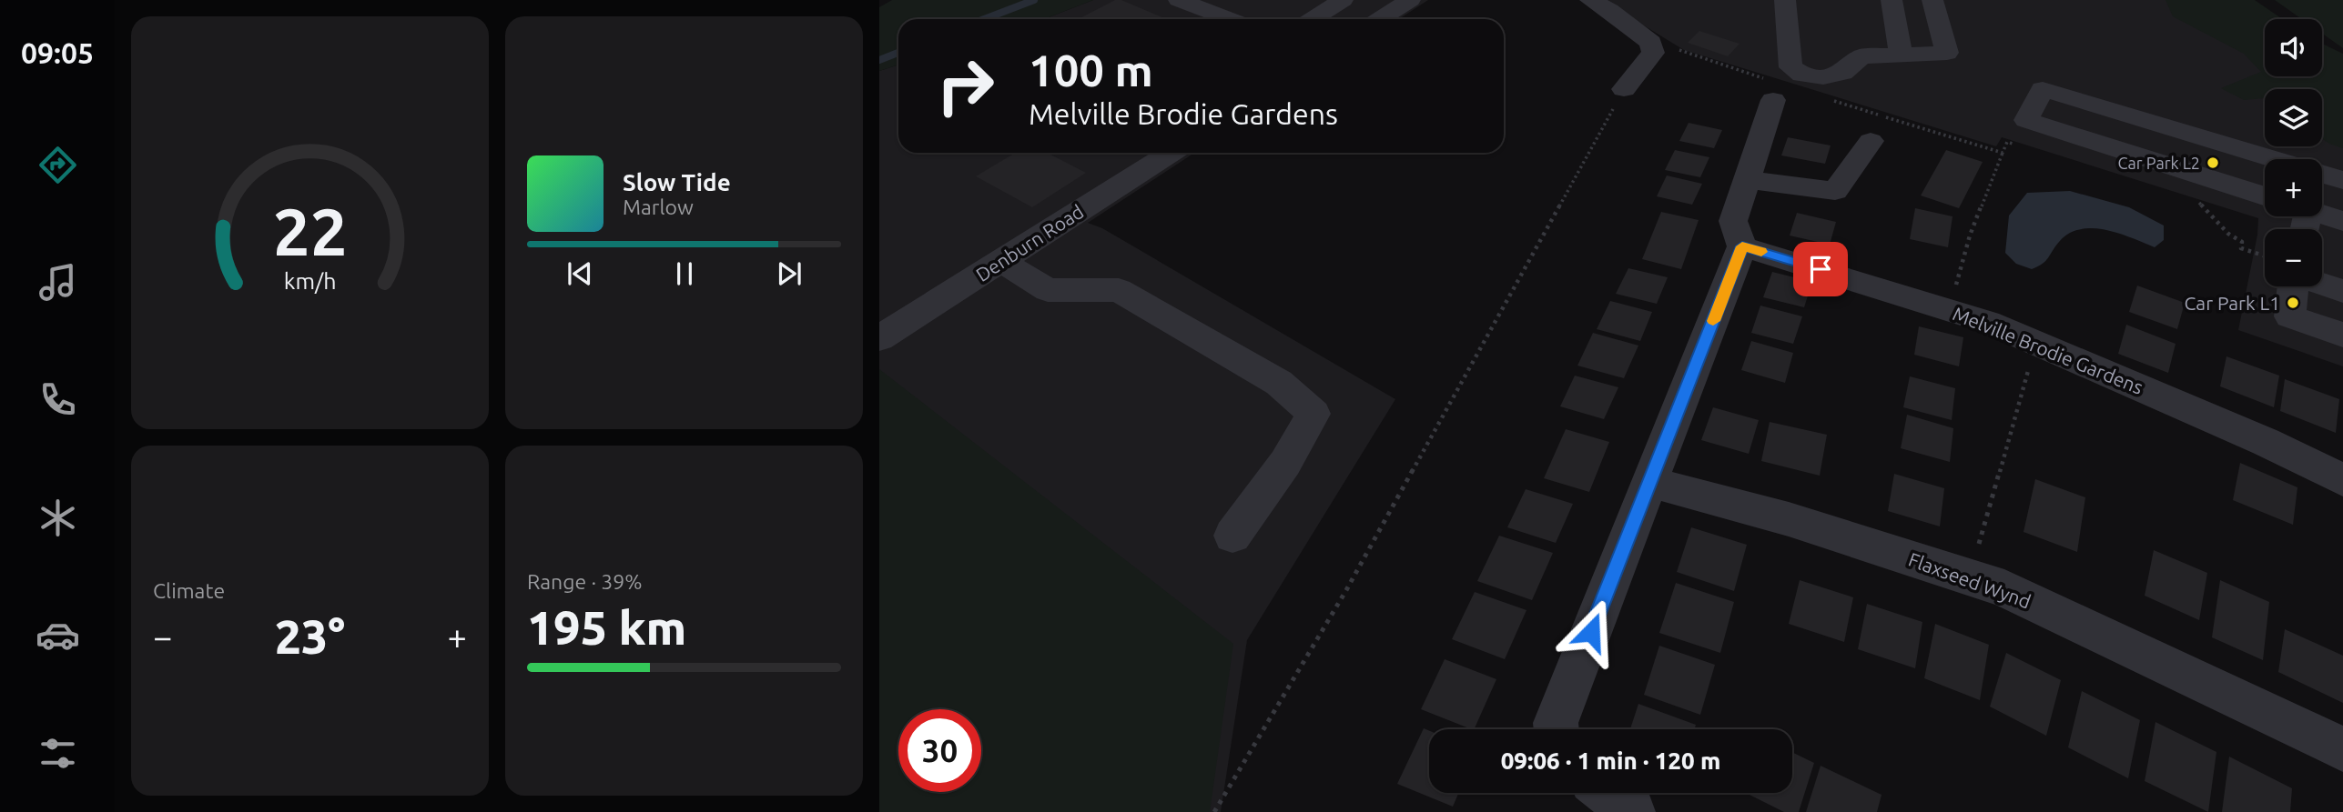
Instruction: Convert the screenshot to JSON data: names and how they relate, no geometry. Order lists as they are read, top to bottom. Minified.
{"streets":{"street":["Denburn Road","Melville Brodie Gardens","Flaxseed Wynd"]},"places":["Car Park L2","Car Park L1"],"page":{"tabs":"09:05","map_buttons":["+","−"],"turn":["100 m","Melville Brodie Gardens"],"song":["Slow Tide","Marlow"],"tile":["Climate",["Range · 39%","195 km"]],"heat":["−","23°","+"],"limit":"30","trip":"09:06 · 1 min · 120 m","gauge":["22","km/h"]}}
